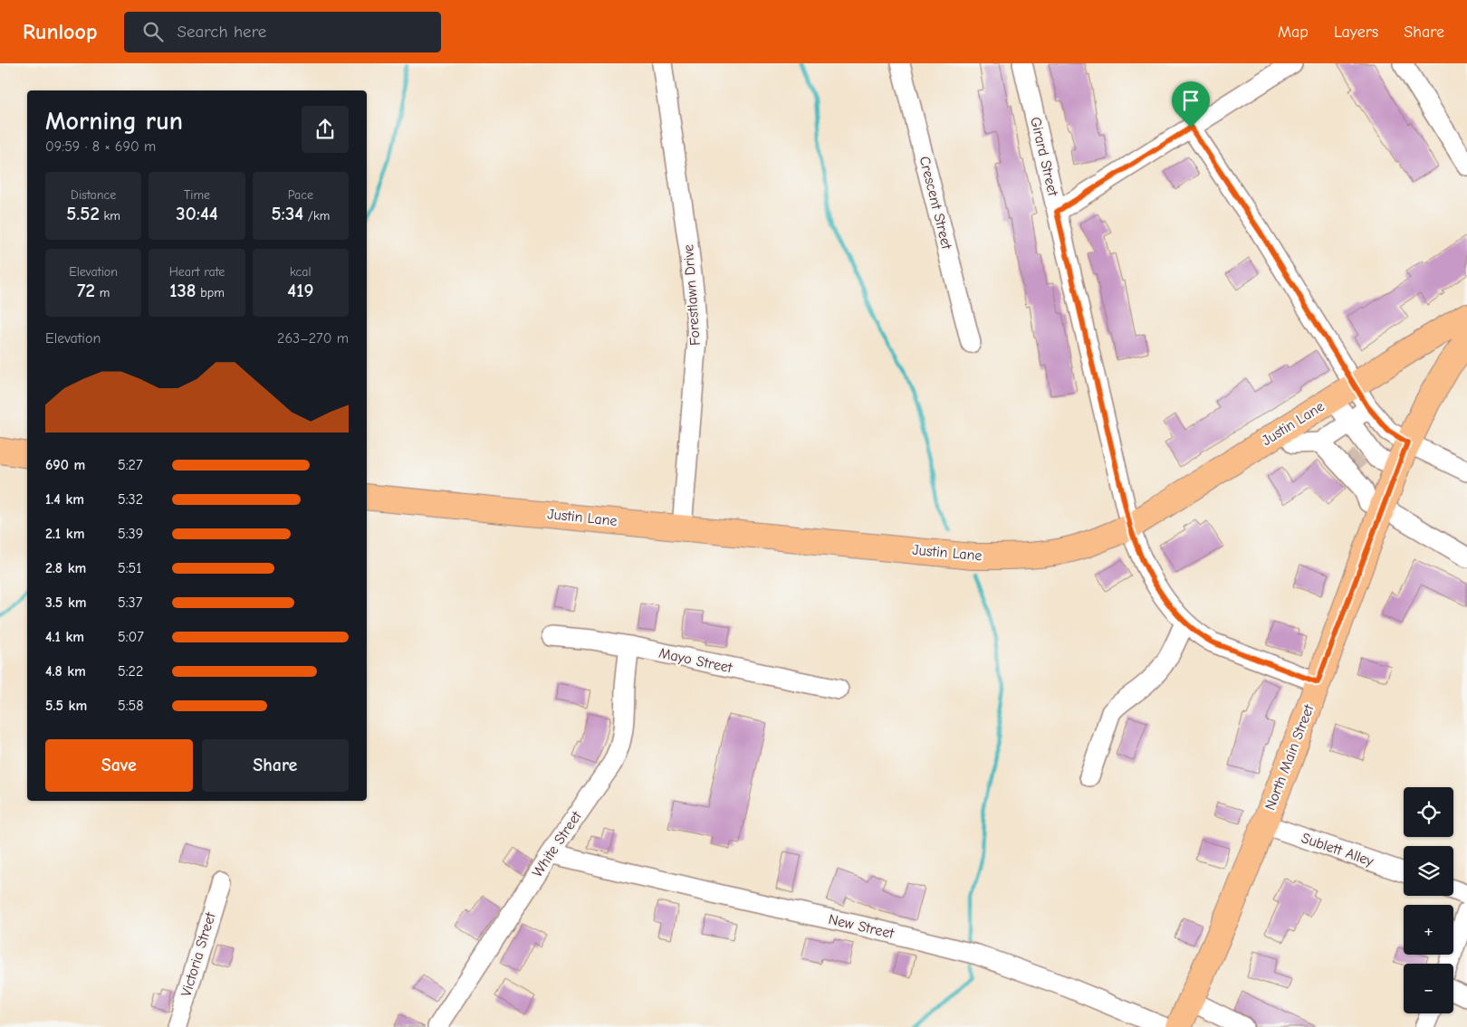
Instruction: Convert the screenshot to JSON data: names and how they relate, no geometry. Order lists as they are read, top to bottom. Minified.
{"streets":{"main road":["Justin Lane","North Main Street"],"street":["Girard Street","Crescent Street","Forestlawn Drive","Mayo Street","White Street","Sublett Alley","New Street","Victoria Street"]},"crossings":[["Girard Street","Justin Lane"],["Girard Street","North Main Street"],["Forestlawn Drive","Justin Lane"],["Mayo Street","White Street"],["North Main Street","Sublett Alley"],["White Street","New Street"]],"page":{"header":"Runloop","search":"Search here","nav":["Map","Layers","Share"],"heading":["Morning run","09:59 · 8 × 690 m"],"stats":[["Distance","5.52 km"],["Time","30:44"],["Pace","5:34 /km"],["Elevation","72 m"],["Heart rate","138 bpm"],["kcal","419"]],"chart":["Elevation","263–270 m"],"list":[{"name":"690 m","note":"5:27"},{"name":"1.4 km","note":"5:32"},{"name":"2.1 km","note":"5:39"},{"name":"2.8 km","note":"5:51"},{"name":"3.5 km","note":"5:37"},{"name":"4.1 km","note":"5:07"},{"name":"4.8 km","note":"5:22"},{"name":"5.5 km","note":"5:58"}],"buttons":["Save","Share"],"map_buttons":["+","−"]}}
